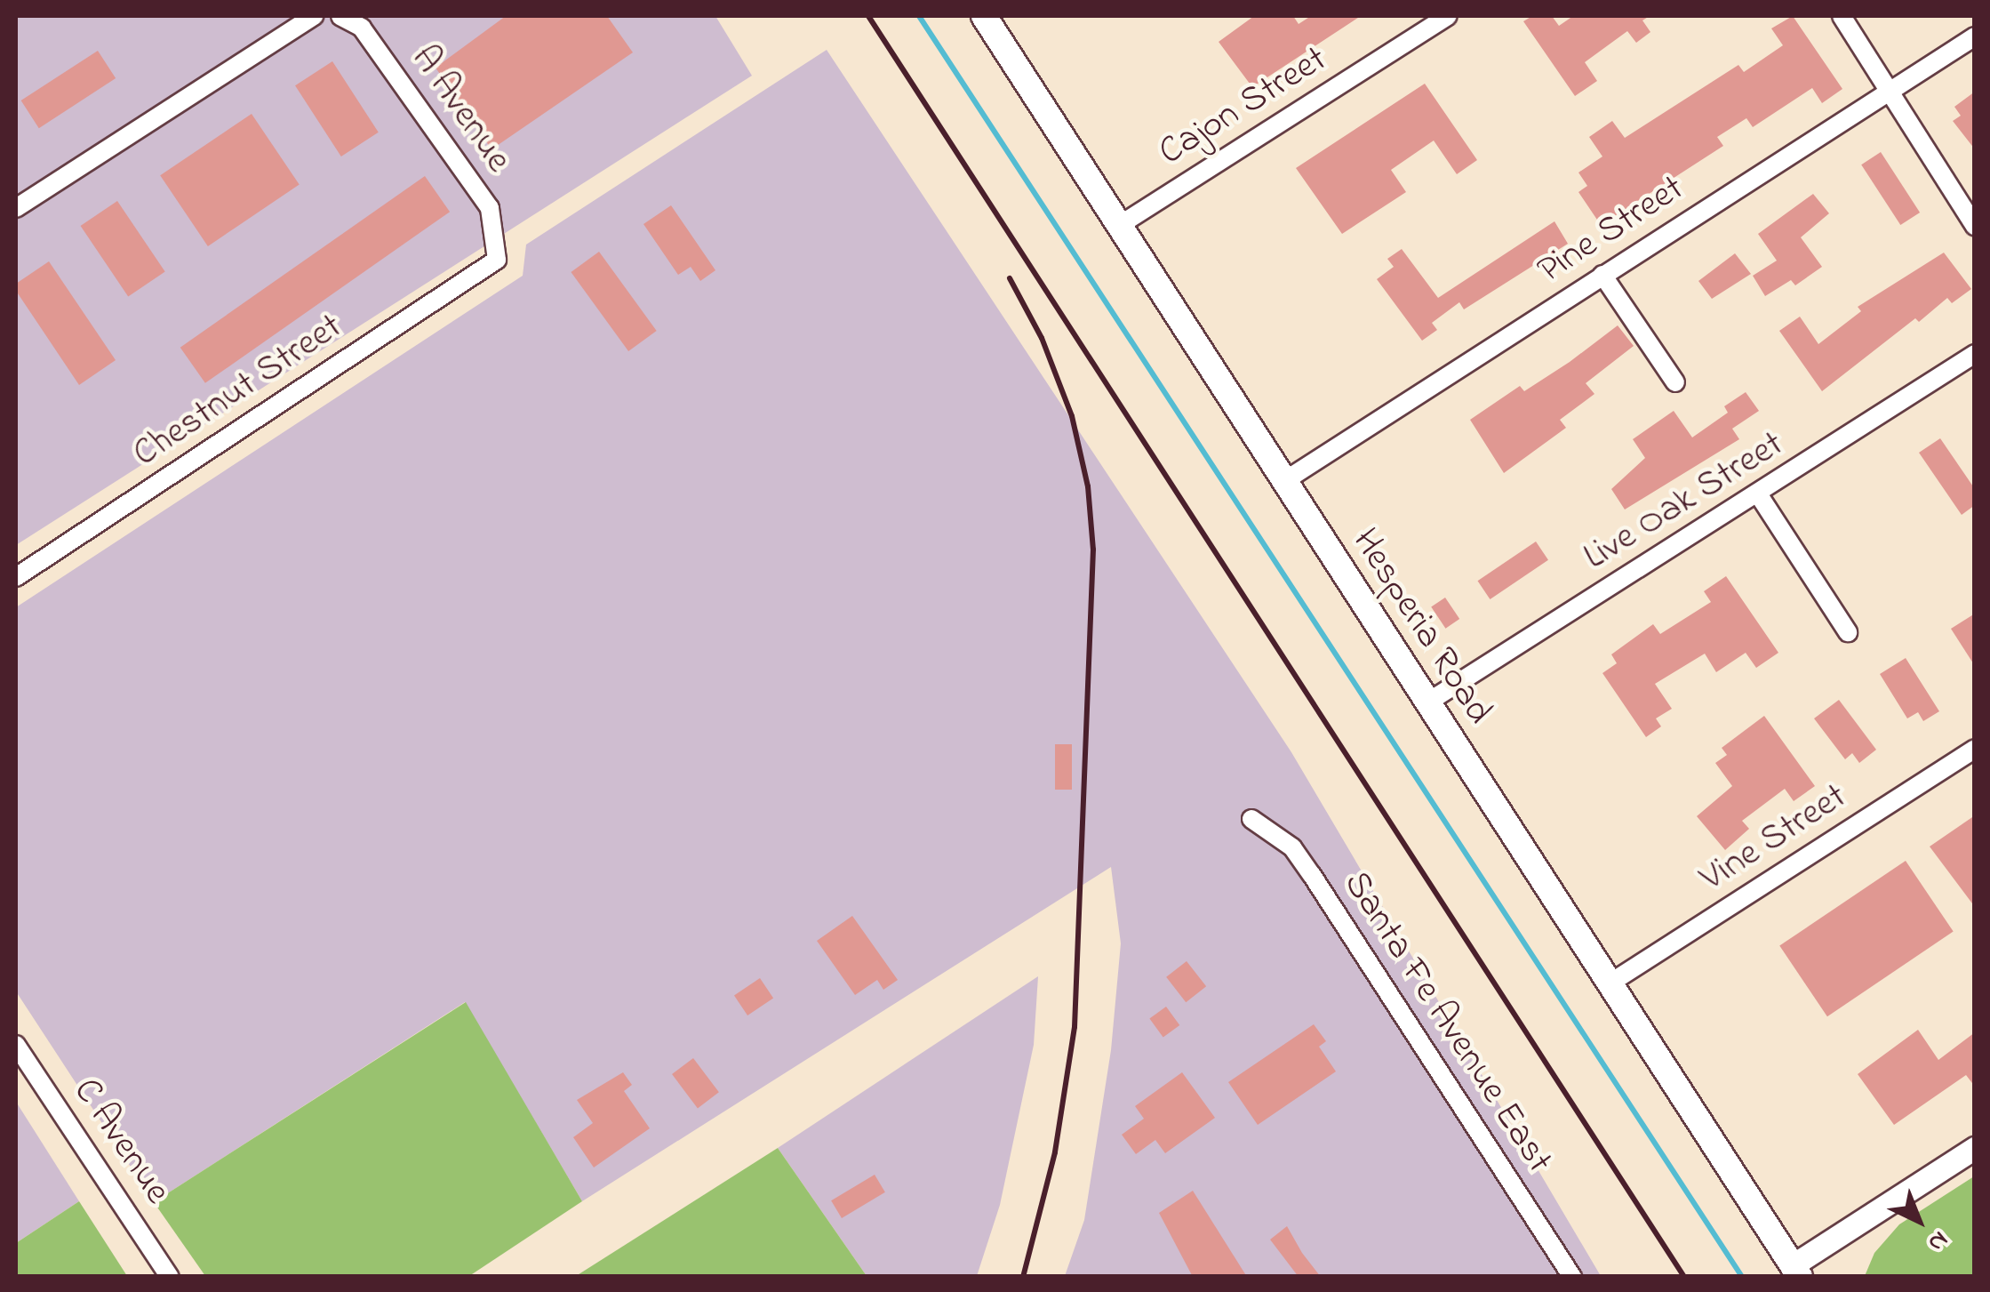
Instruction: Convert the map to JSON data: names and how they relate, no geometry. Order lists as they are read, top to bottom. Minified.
{"streets":{"main road":["Hesperia Road"],"street":["Cajon Street","A Avenue","Pine Street","Chestnut Street","Live Oak Street","Vine Street","Santa Fe Avenue East","C Avenue"]},"crossings":[["Cajon Street","Hesperia Road"],["A Avenue","Chestnut Street"],["Pine Street","Hesperia Road"],["Live Oak Street","Hesperia Road"],["Hesperia Road","Vine Street"]],"north":"bottom right"}
